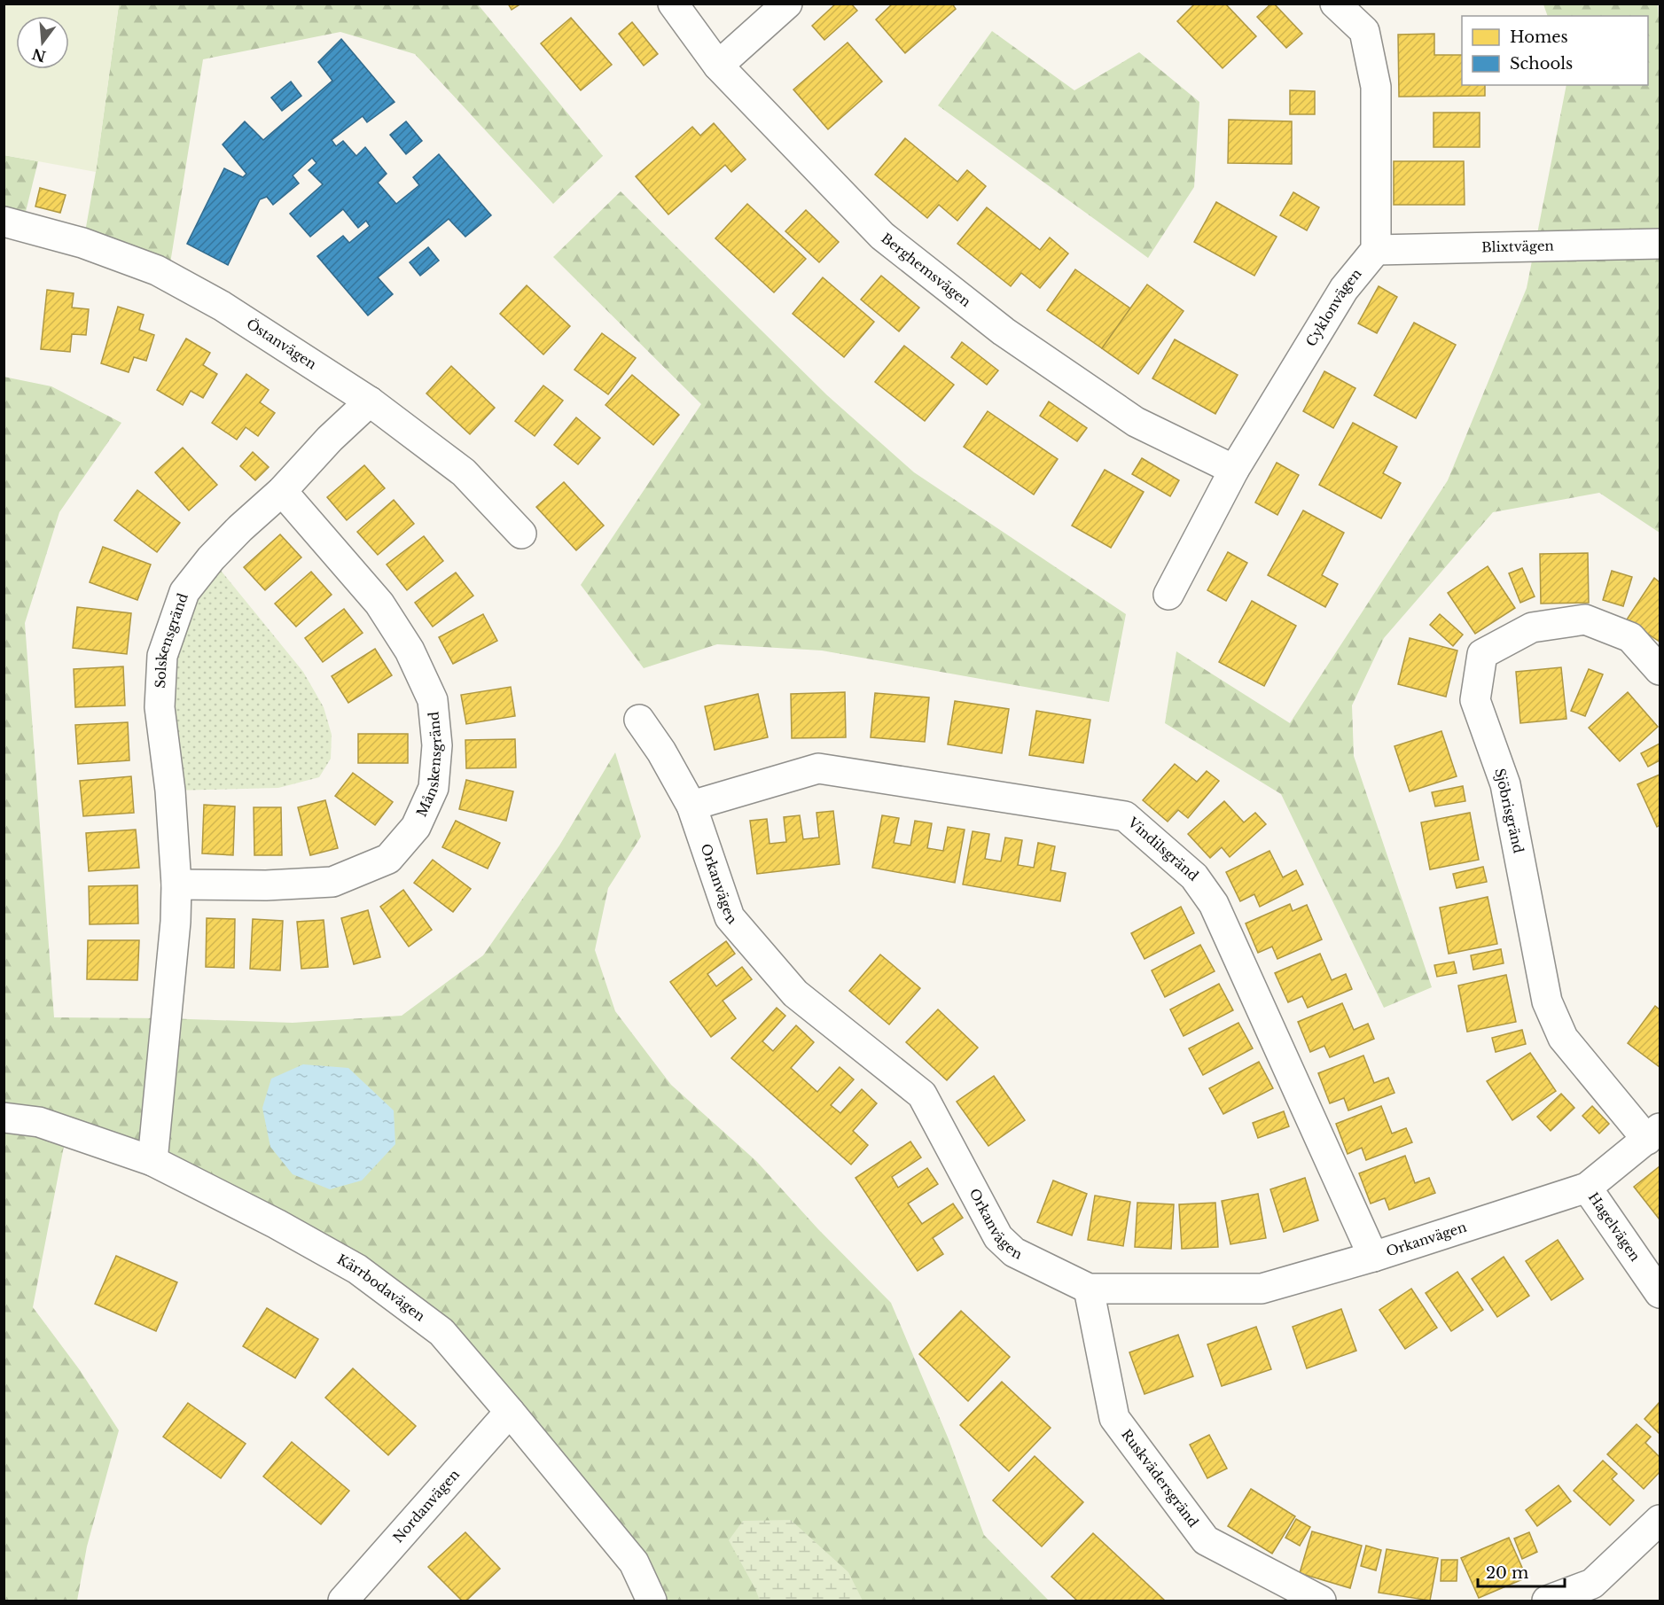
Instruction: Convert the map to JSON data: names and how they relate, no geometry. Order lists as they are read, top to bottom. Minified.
{"streets":{"street":["Blixtvägen","Berghemsvägen","Cyklonvägen","Östanvägen","Solskensgränd","Månskensgränd","Sjöbrisgränd","Vindilsgränd","Orkanvägen","Hagelvägen","Kärrbodavägen","Ruskvädersgränd","Nordanvägen"]},"crossings":[["Blixtvägen","Cyklonvägen"],["Berghemsvägen","Cyklonvägen"],["Östanvägen","Solskensgränd"],["Solskensgränd","Månskensgränd"],["Solskensgränd","Kärrbodavägen"],["Sjöbrisgränd","Orkanvägen"],["Sjöbrisgränd","Hagelvägen"],["Vindilsgränd","Orkanvägen"],["Orkanvägen","Hagelvägen"],["Orkanvägen","Ruskvädersgränd"],["Kärrbodavägen","Nordanvägen"]],"legend":["Homes","Schools"],"scale_bar":"20 m","north":"bottom"}
